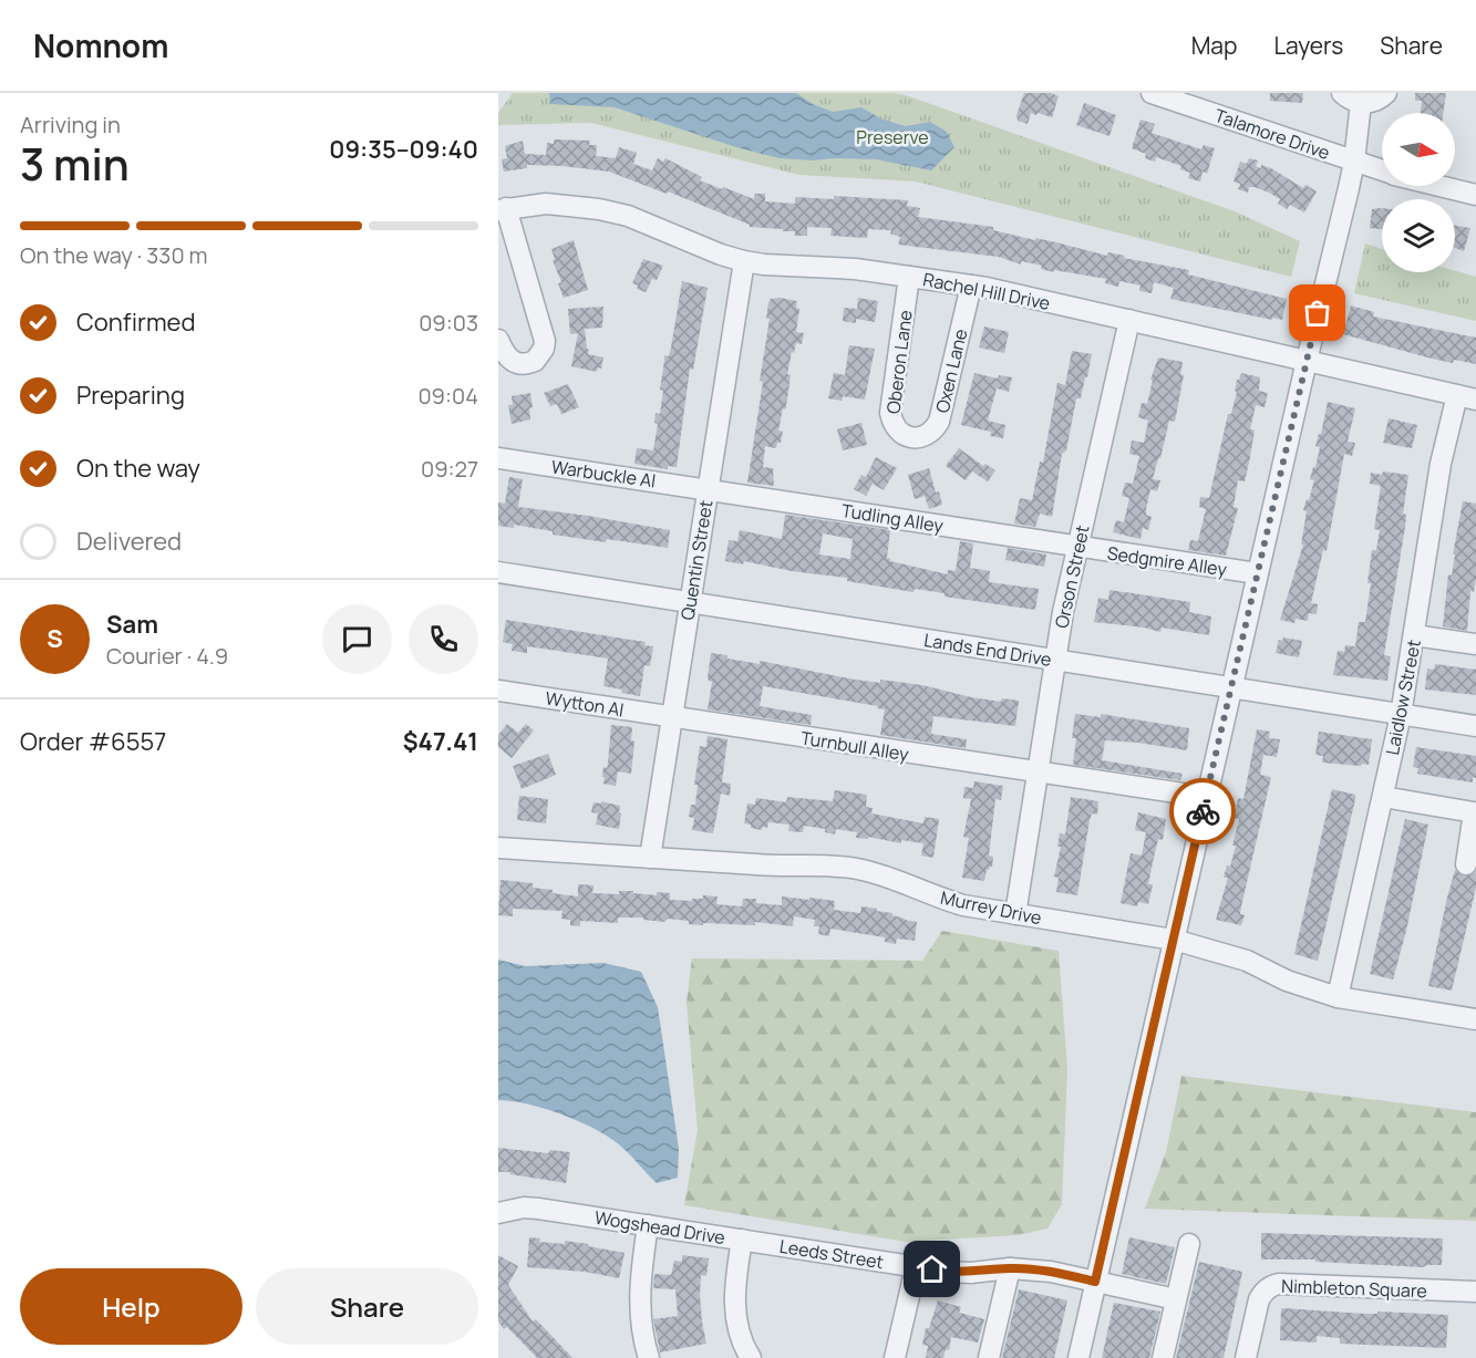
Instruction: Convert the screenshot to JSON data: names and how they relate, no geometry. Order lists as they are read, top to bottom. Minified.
{"streets":{"street":["Talamore Drive","Rachel Hill Drive","Oberon Lane","Oxen Lane","Warbuckle Al","Tudling Alley","Quentin Street","Sedgmire Alley","Orson Street","Lands End Drive","Laidlow Street","Wytton Al","Turnbull Alley","Murrey Drive","Wogshead Drive","Leeds Street","Nimbleton Square"]},"crossings":[["Rachel Hill Drive","Oberon Lane"],["Rachel Hill Drive","Oxen Lane"],["Rachel Hill Drive","Quentin Street"],["Rachel Hill Drive","Orson Street"],["Rachel Hill Drive","Laidlow Street"],["Oberon Lane","Oxen Lane"],["Warbuckle Al","Tudling Alley"],["Warbuckle Al","Quentin Street"],["Tudling Alley","Quentin Street"],["Tudling Alley","Sedgmire Alley"],["Tudling Alley","Orson Street"],["Quentin Street","Lands End Drive"],["Quentin Street","Wytton Al"],["Quentin Street","Turnbull Alley"],["Quentin Street","Murrey Drive"],["Sedgmire Alley","Orson Street"],["Orson Street","Lands End Drive"],["Orson Street","Turnbull Alley"],["Orson Street","Murrey Drive"],["Lands End Drive","Laidlow Street"],["Laidlow Street","Murrey Drive"],["Wytton Al","Turnbull Alley"],["Wogshead Drive","Leeds Street"]],"parks":["Preserve"],"north":"right","page":{"header":"Nomnom","nav":["Map","Layers","Share"],"heading":["3 min","Arriving in","09:35–09:40"],"panel":["Sam","Courier · 4.9","Order #6557","$47.41"],"bar":"On the way · 330 m","list":[["Confirmed","09:03"],["Preparing","09:04"],["On the way","09:27"],"Delivered"],"round":"S","buttons":["Help","Share"]}}
